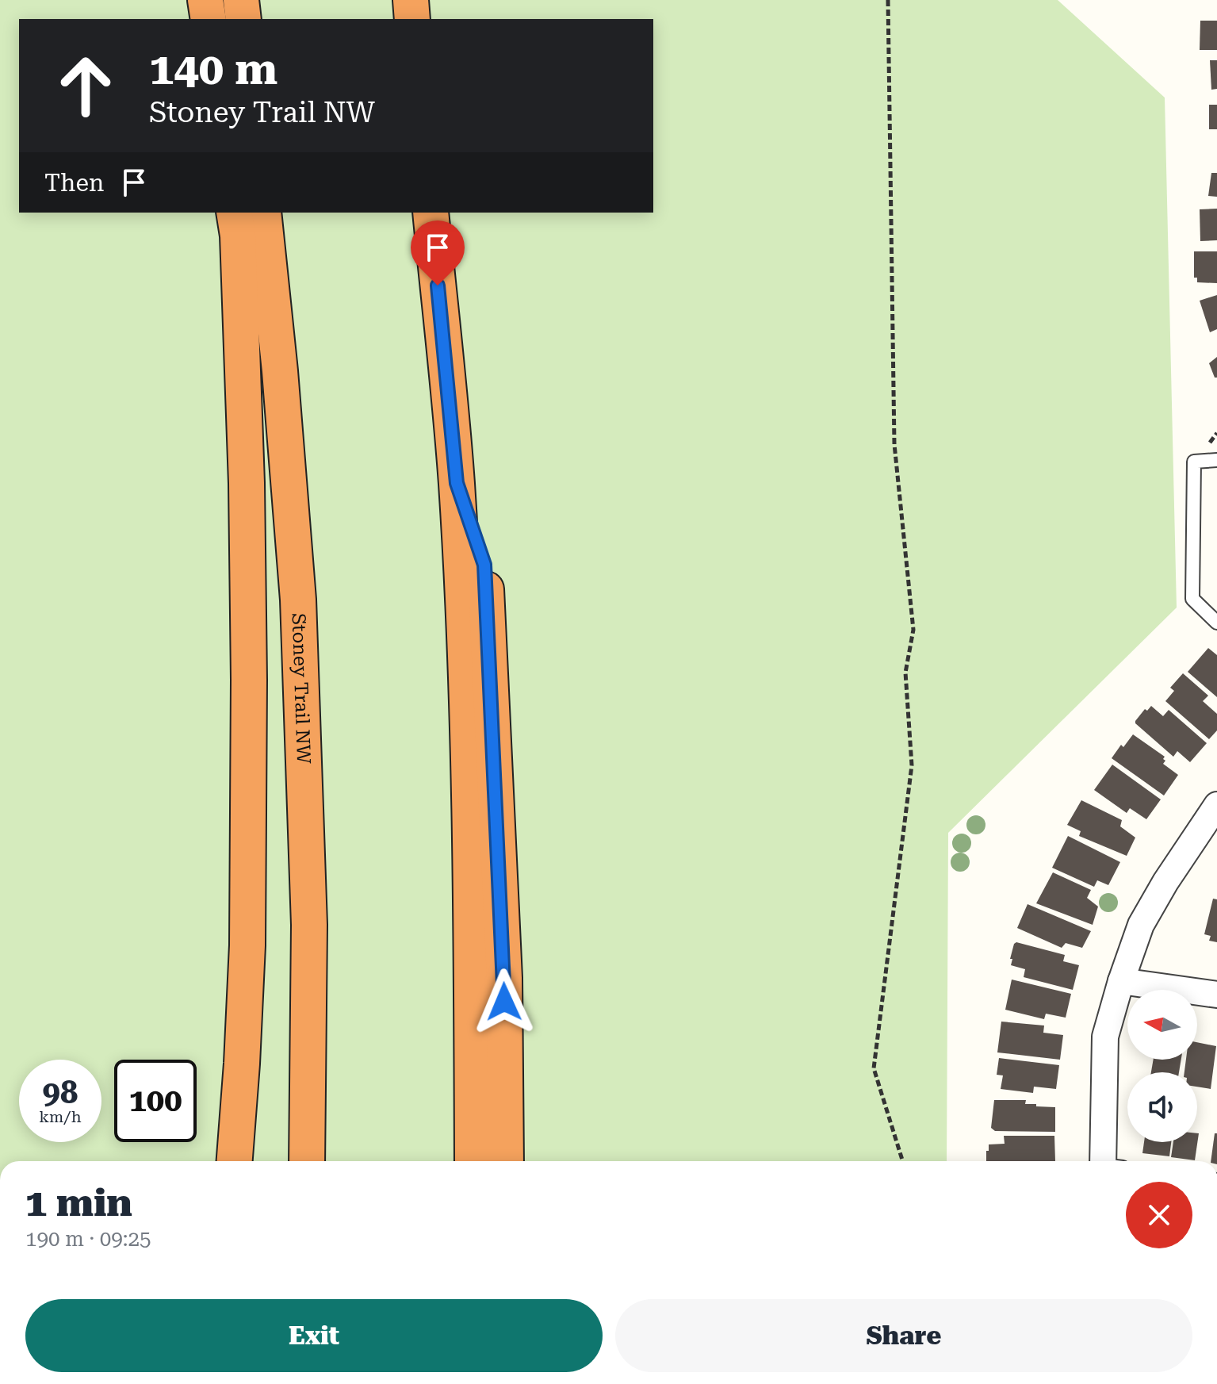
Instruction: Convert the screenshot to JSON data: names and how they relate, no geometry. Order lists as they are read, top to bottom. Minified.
{"streets":{"highway":["Stoney Trail NW"]},"north":"left","page":{"turn":["140 m","Stoney Trail NW"],"then":"Then","speed":"98 km/h","limit":"100","heading":["1 min","190 m · 09:25"],"buttons":["Exit","Share"]}}
